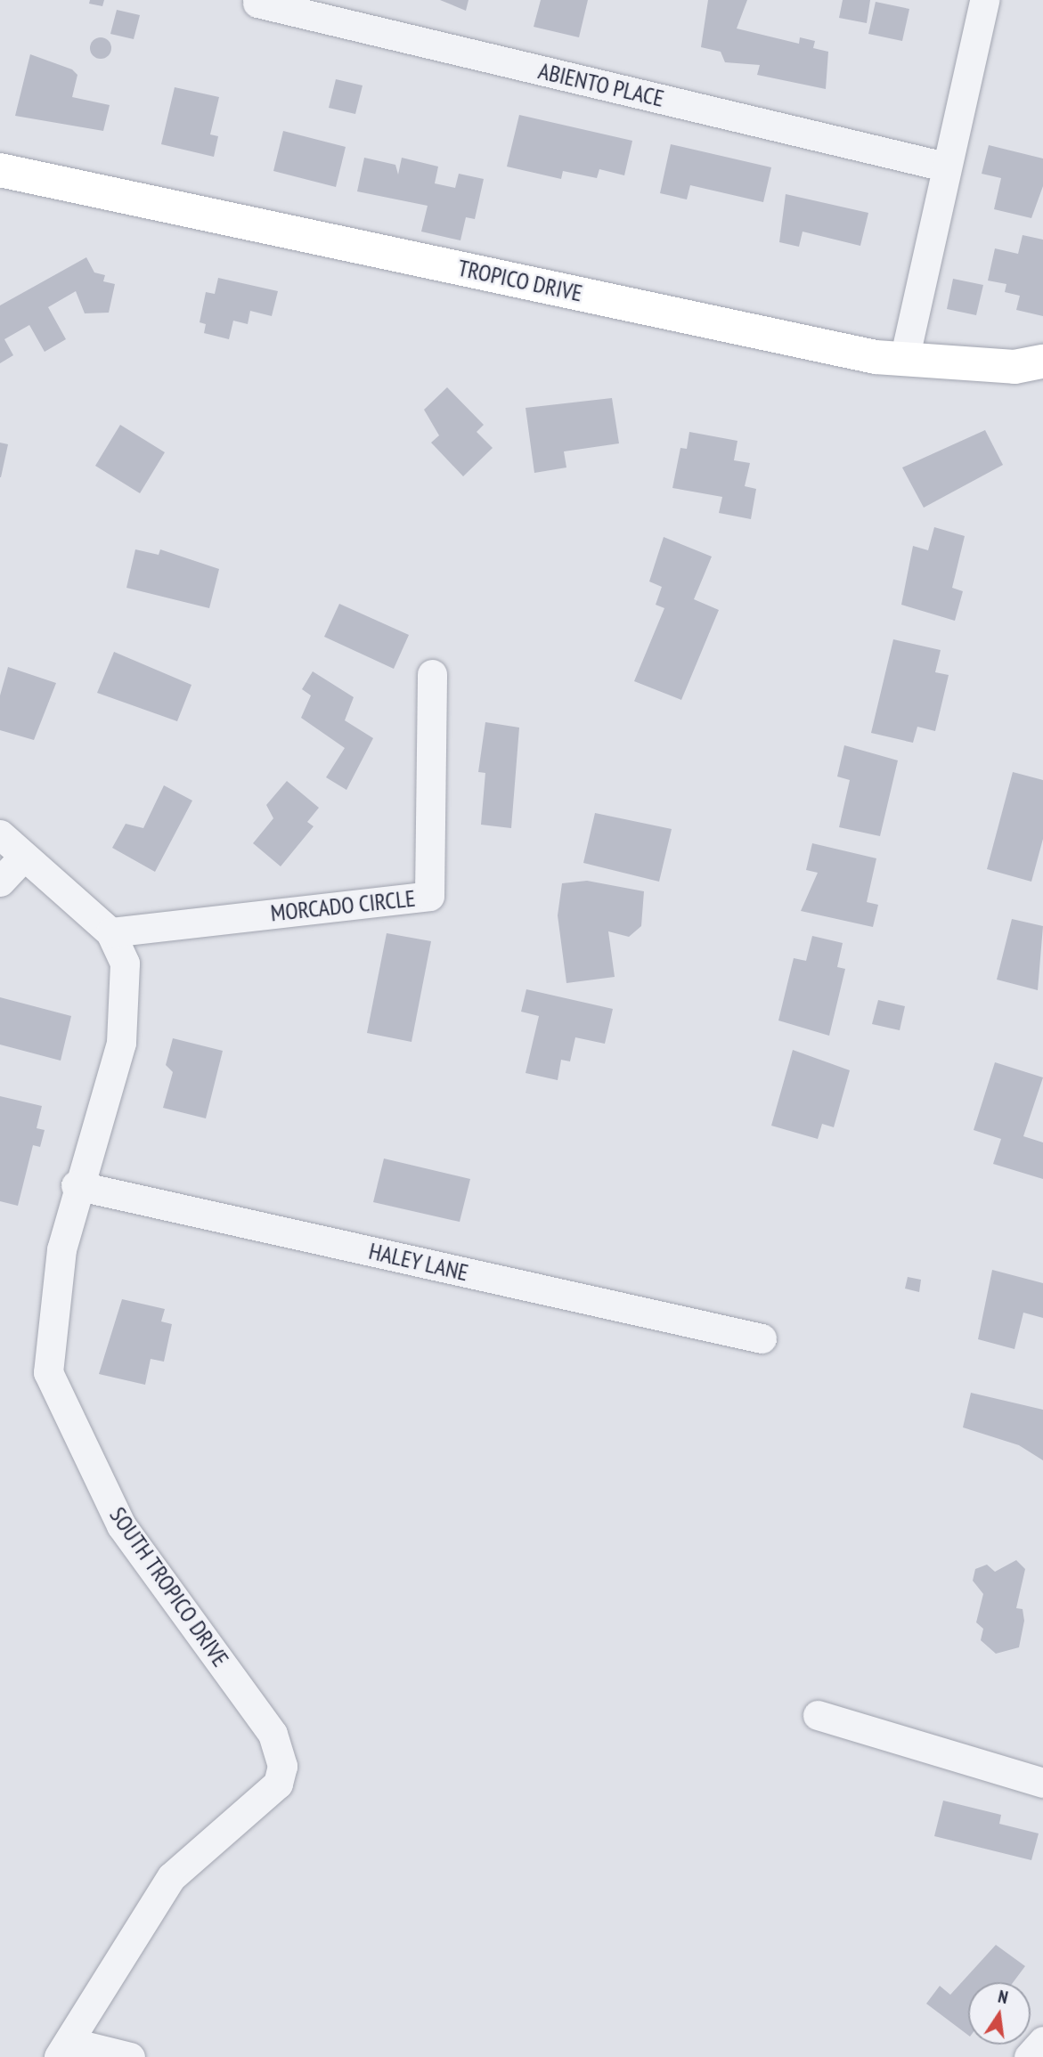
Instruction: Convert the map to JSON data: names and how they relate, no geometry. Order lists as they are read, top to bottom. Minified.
{"streets":{"street":["ABIENTO PLACE","TROPICO DRIVE","MORCADO CIRCLE","HALEY LANE","SOUTH TROPICO DRIVE"]},"crossings":[["MORCADO CIRCLE","SOUTH TROPICO DRIVE"],["HALEY LANE","SOUTH TROPICO DRIVE"]],"north":"top"}
